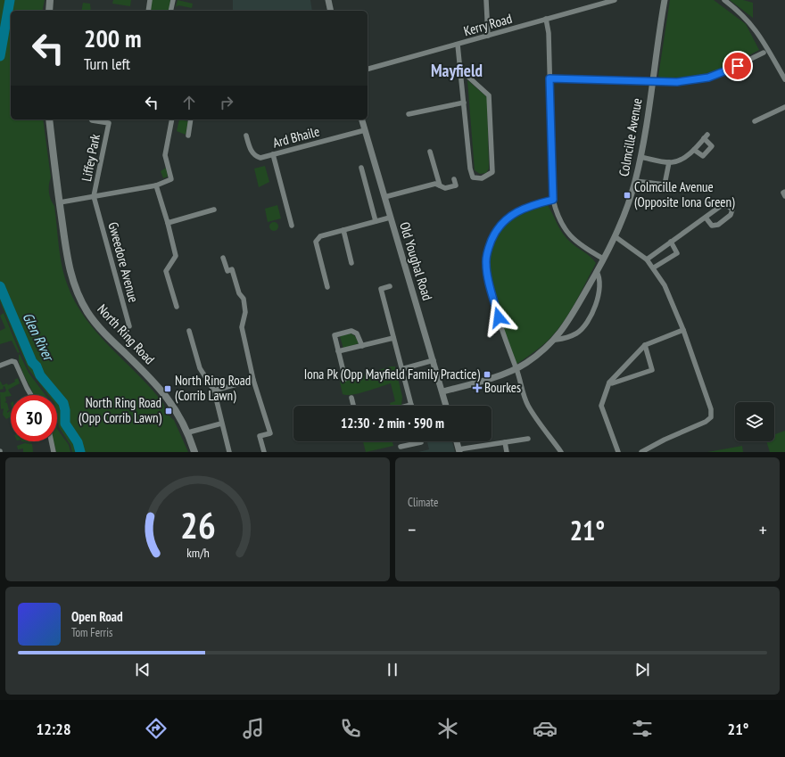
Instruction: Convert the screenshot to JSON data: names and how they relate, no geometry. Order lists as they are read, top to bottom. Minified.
{"streets":{"main road":["North Ring Road"],"street":["Kerry Road","Ard Bhaile","Colmcille Avenue","Liffey Park","Old Youghal Road","Gweedore Avenue"]},"crossings":[["Ard Bhaile","Old Youghal Road"],["Colmcille Avenue","Old Youghal Road"],["Liffey Park","Gweedore Avenue"]],"districts":["Mayfield"],"water":["Glen River"],"places":{"transit":["Colmcille Avenue (Opposite Iona Green)","Iona Pk (Opp Mayfield Family Practice)","North Ring Road (Corrib Lawn)","North Ring Road (Opp Corrib Lawn)"],"health":["Bourkes"]},"page":{"turn":["200 m","Turn left"],"limit":"30","trip":"12:30 · 2 min · 590 m","tile":"Climate","heat":["−","21°","+"],"song":["Open Road","Tom Ferris"],"tabs":["12:28","21°"],"gauge":["26","km/h"]}}
